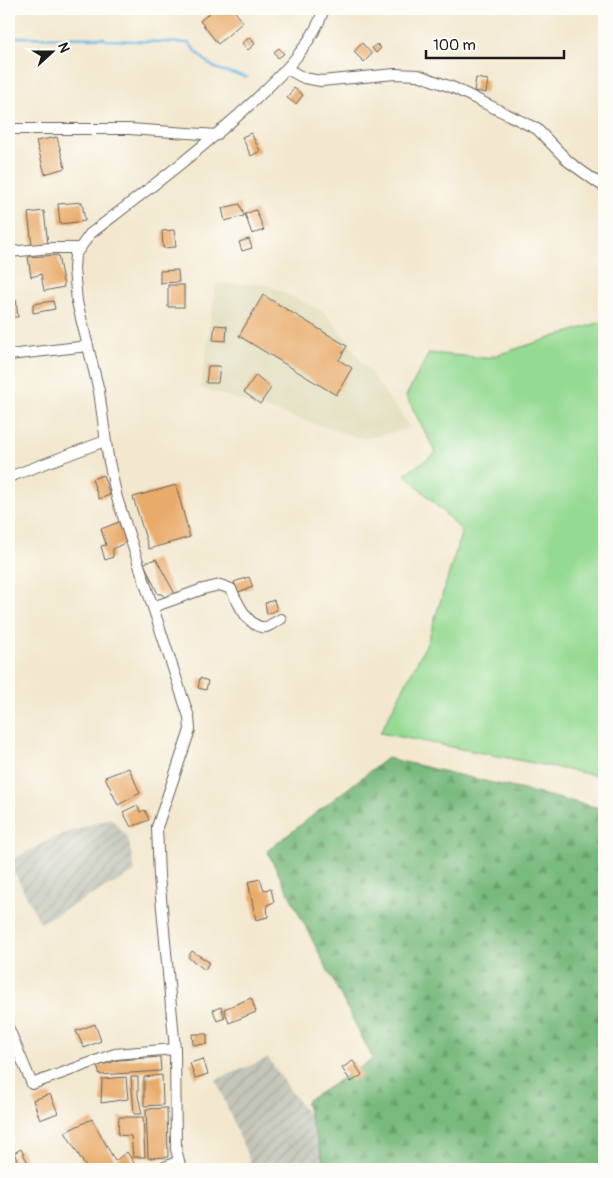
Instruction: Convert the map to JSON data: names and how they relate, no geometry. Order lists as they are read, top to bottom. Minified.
{"scale_bar":"100 m","north":"right"}
